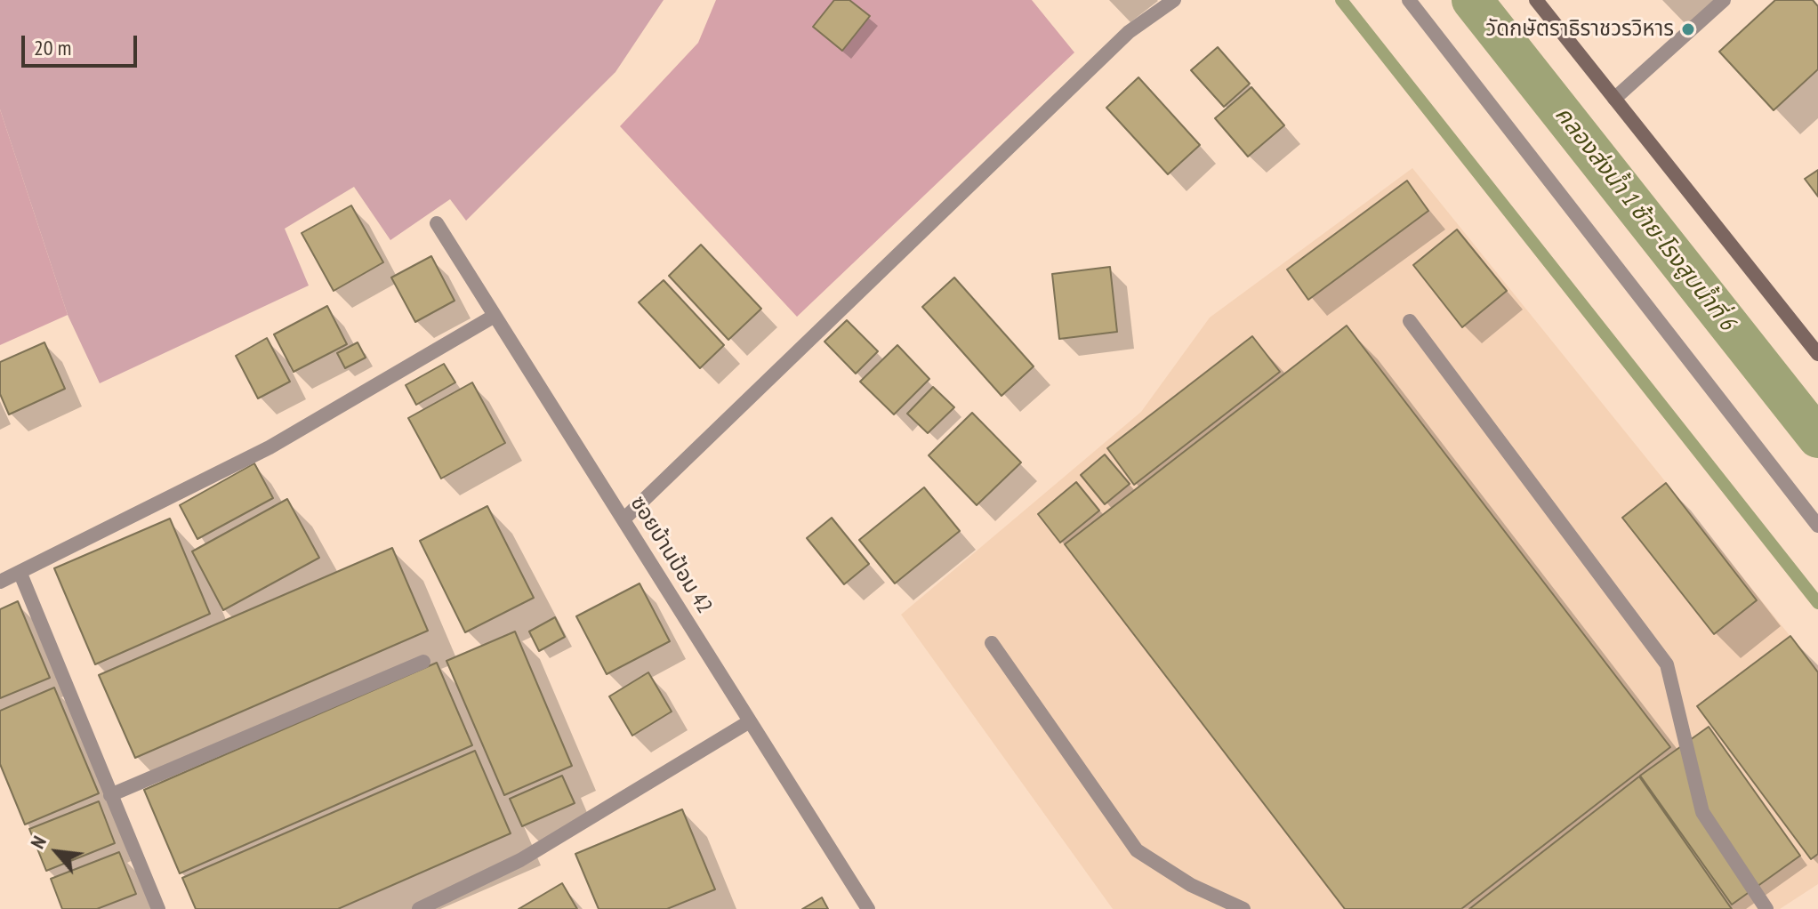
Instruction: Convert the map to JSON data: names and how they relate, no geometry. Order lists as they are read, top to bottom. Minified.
{"streets":{"street":["ซอยบ้านป้อม 42"]},"water":["คลองส่งน้ำ 1 ซ้าย-โรงสูบน้ำที่ 6"],"places":["วัดกษัตราธิราชวรวิหาร"],"scale_bar":"20 m","north":"top left"}
